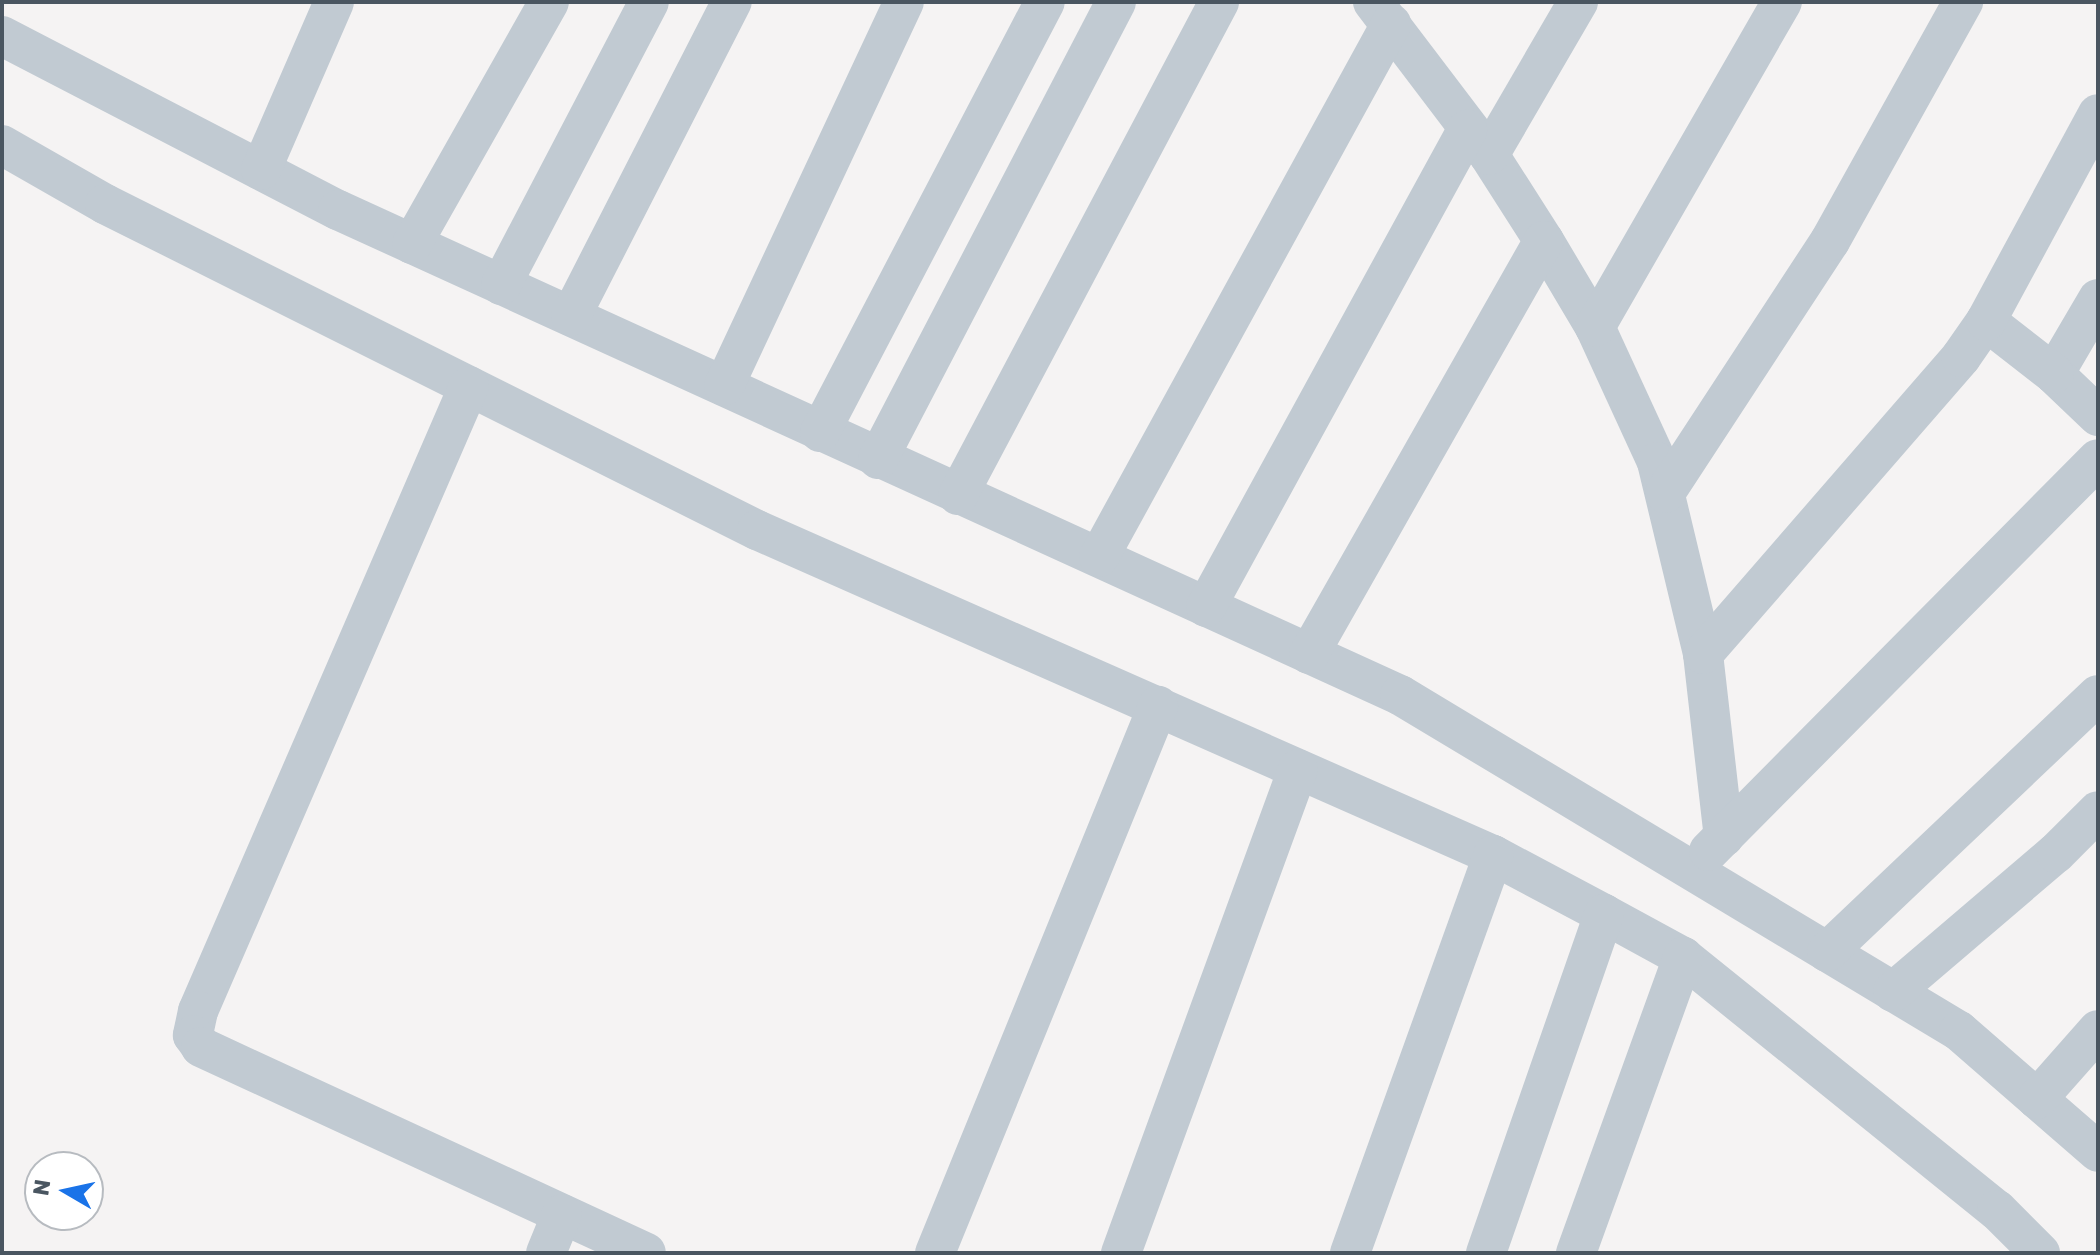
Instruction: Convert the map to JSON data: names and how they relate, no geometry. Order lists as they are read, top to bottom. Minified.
{"north":"left"}
